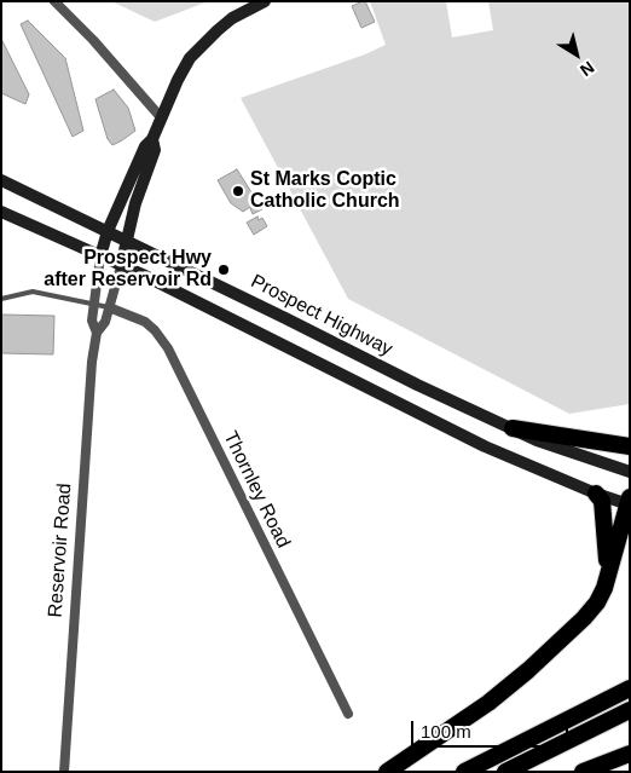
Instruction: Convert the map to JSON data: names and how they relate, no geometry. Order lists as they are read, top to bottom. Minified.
{"streets":{"main road":["Prospect Highway","Reservoir Road"],"street":["Thornley Road"]},"crossings":[["Prospect Highway","Reservoir Road"],["Thornley Road","Reservoir Road"]],"places":["St Marks Coptic Catholic Church","Prospect Hwy after Reservoir Rd"],"scale_bar":"100 m","north":"bottom right"}
